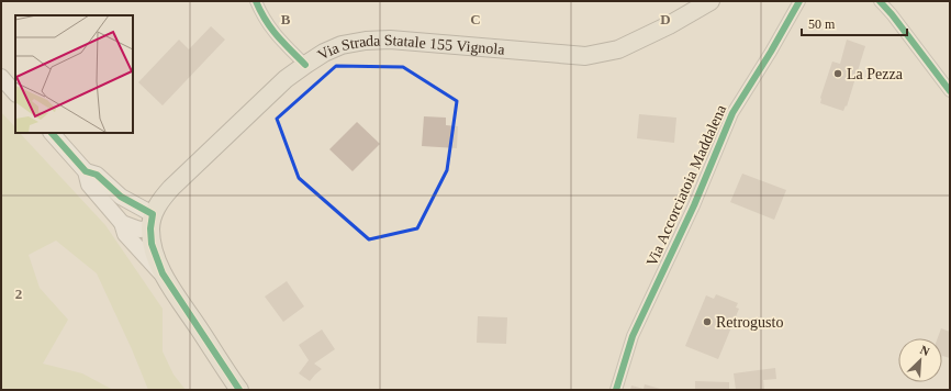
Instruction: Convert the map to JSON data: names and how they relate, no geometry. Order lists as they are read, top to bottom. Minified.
{"streets":{"main road":["Via Strada Statale 155 Vignola"],"street":["Via Accorciatoia Maddalena"]},"places":["La Pezza","Retrogusto"],"scale_bar":"50 m","north":"top right","grid":{"columns":["B","C","D"],"rows":["2"]}}
